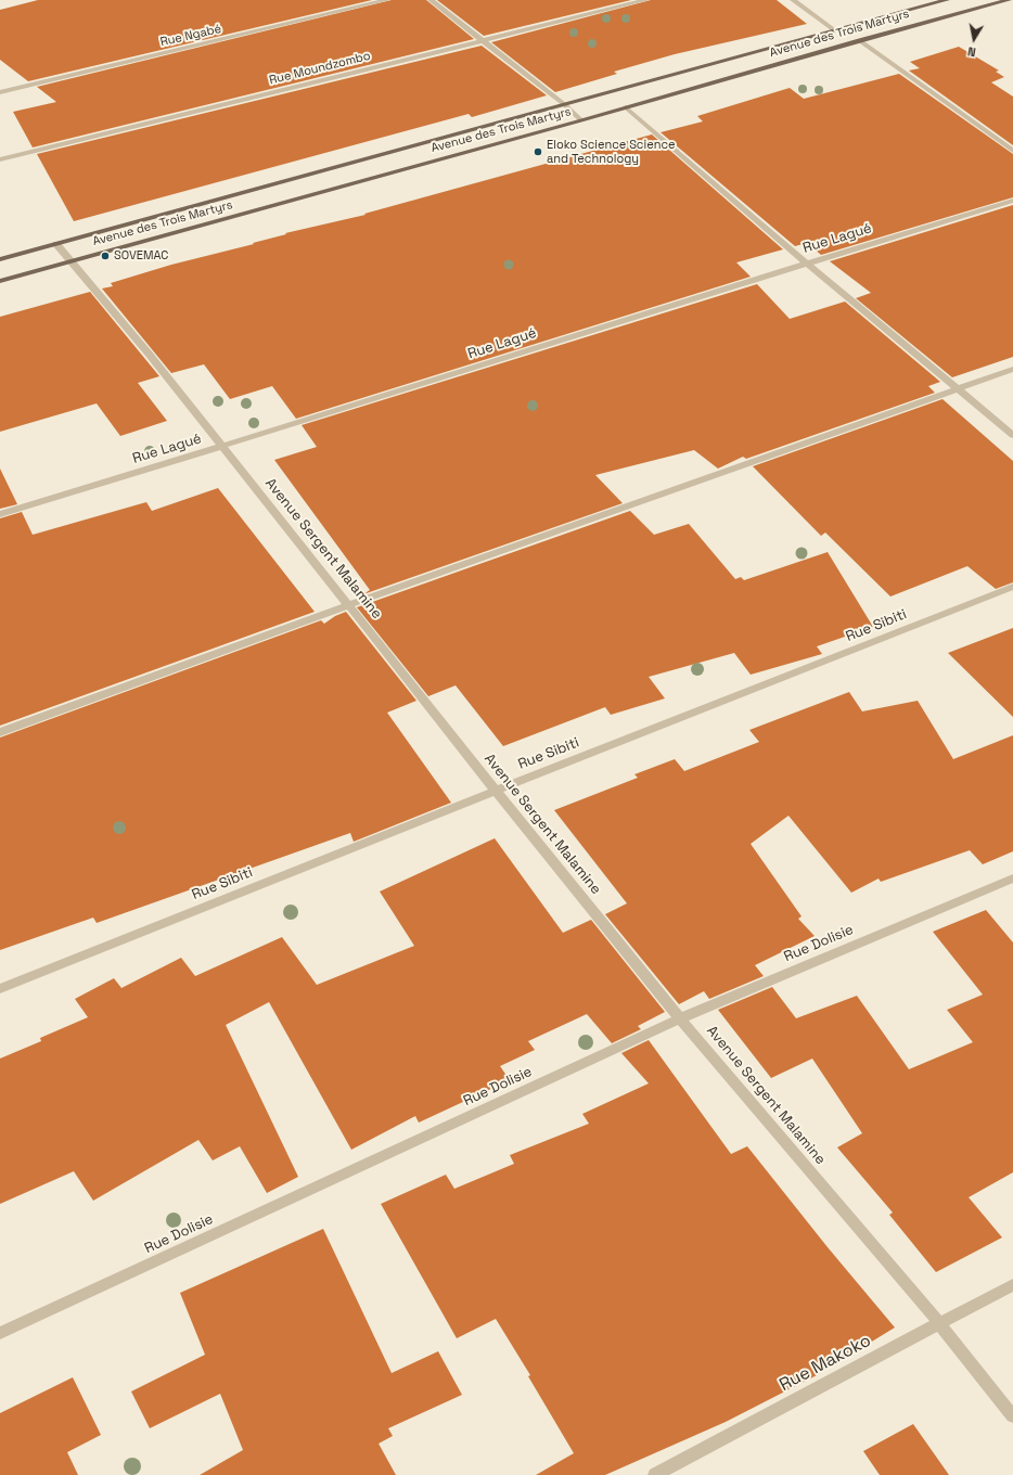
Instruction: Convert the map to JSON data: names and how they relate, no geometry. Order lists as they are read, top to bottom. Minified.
{"streets":{"main road":["Avenue des Trois Martyrs"],"street":["Rue Ngabé","Rue Moundzombo","Rue Lagué","Avenue Sergent Malamine","Rue Sibiti","Rue Dolisie","Rue Makoko"]},"crossings":[["Avenue des Trois Martyrs","Avenue Sergent Malamine"],["Rue Lagué","Avenue Sergent Malamine"],["Avenue Sergent Malamine","Rue Sibiti"],["Avenue Sergent Malamine","Rue Dolisie"],["Avenue Sergent Malamine","Rue Makoko"]],"places":["Eloko Science Science and Technology","SOVEMAC"],"north":"bottom"}
